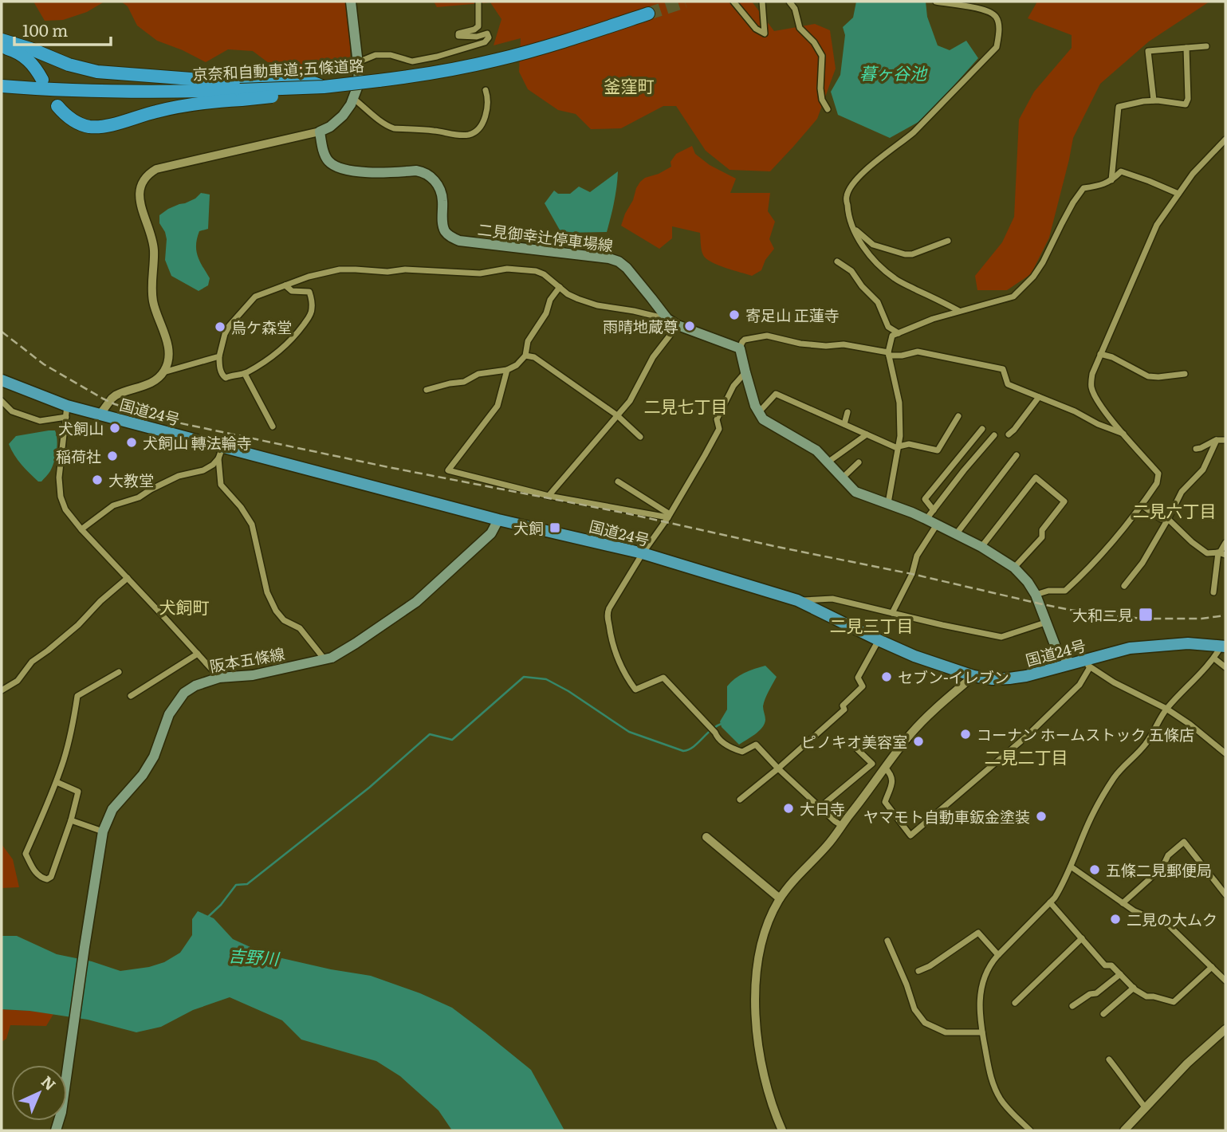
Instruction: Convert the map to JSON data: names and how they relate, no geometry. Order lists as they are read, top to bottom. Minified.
{"streets":{"highway":["京奈和自動車道;五條道路","国道24号"],"main road":["二見御幸辻停車場線","阪本五條線"]},"crossings":[["国道24号","阪本五條線"]],"districts":["釜窪町","二見七丁目","二見六丁目","犬飼町","二見三丁目","二見二丁目"],"water":["暮ヶ谷池","吉野川"],"places":{"other":["寄足山 正蓮寺","雨晴地蔵尊","烏ケ森堂","犬飼山","犬飼山 轉法輪寺","稲荷社","大教堂","セブン-イレブン","コーナン ホームストック 五條店","ピノキオ美容室","大日寺","ヤマモト自動車鈑金塗装","五條二見郵便局","二見の大ムク"],"transit":["犬飼","大和二見"]},"scale_bar":"100 m","north":"top right"}
